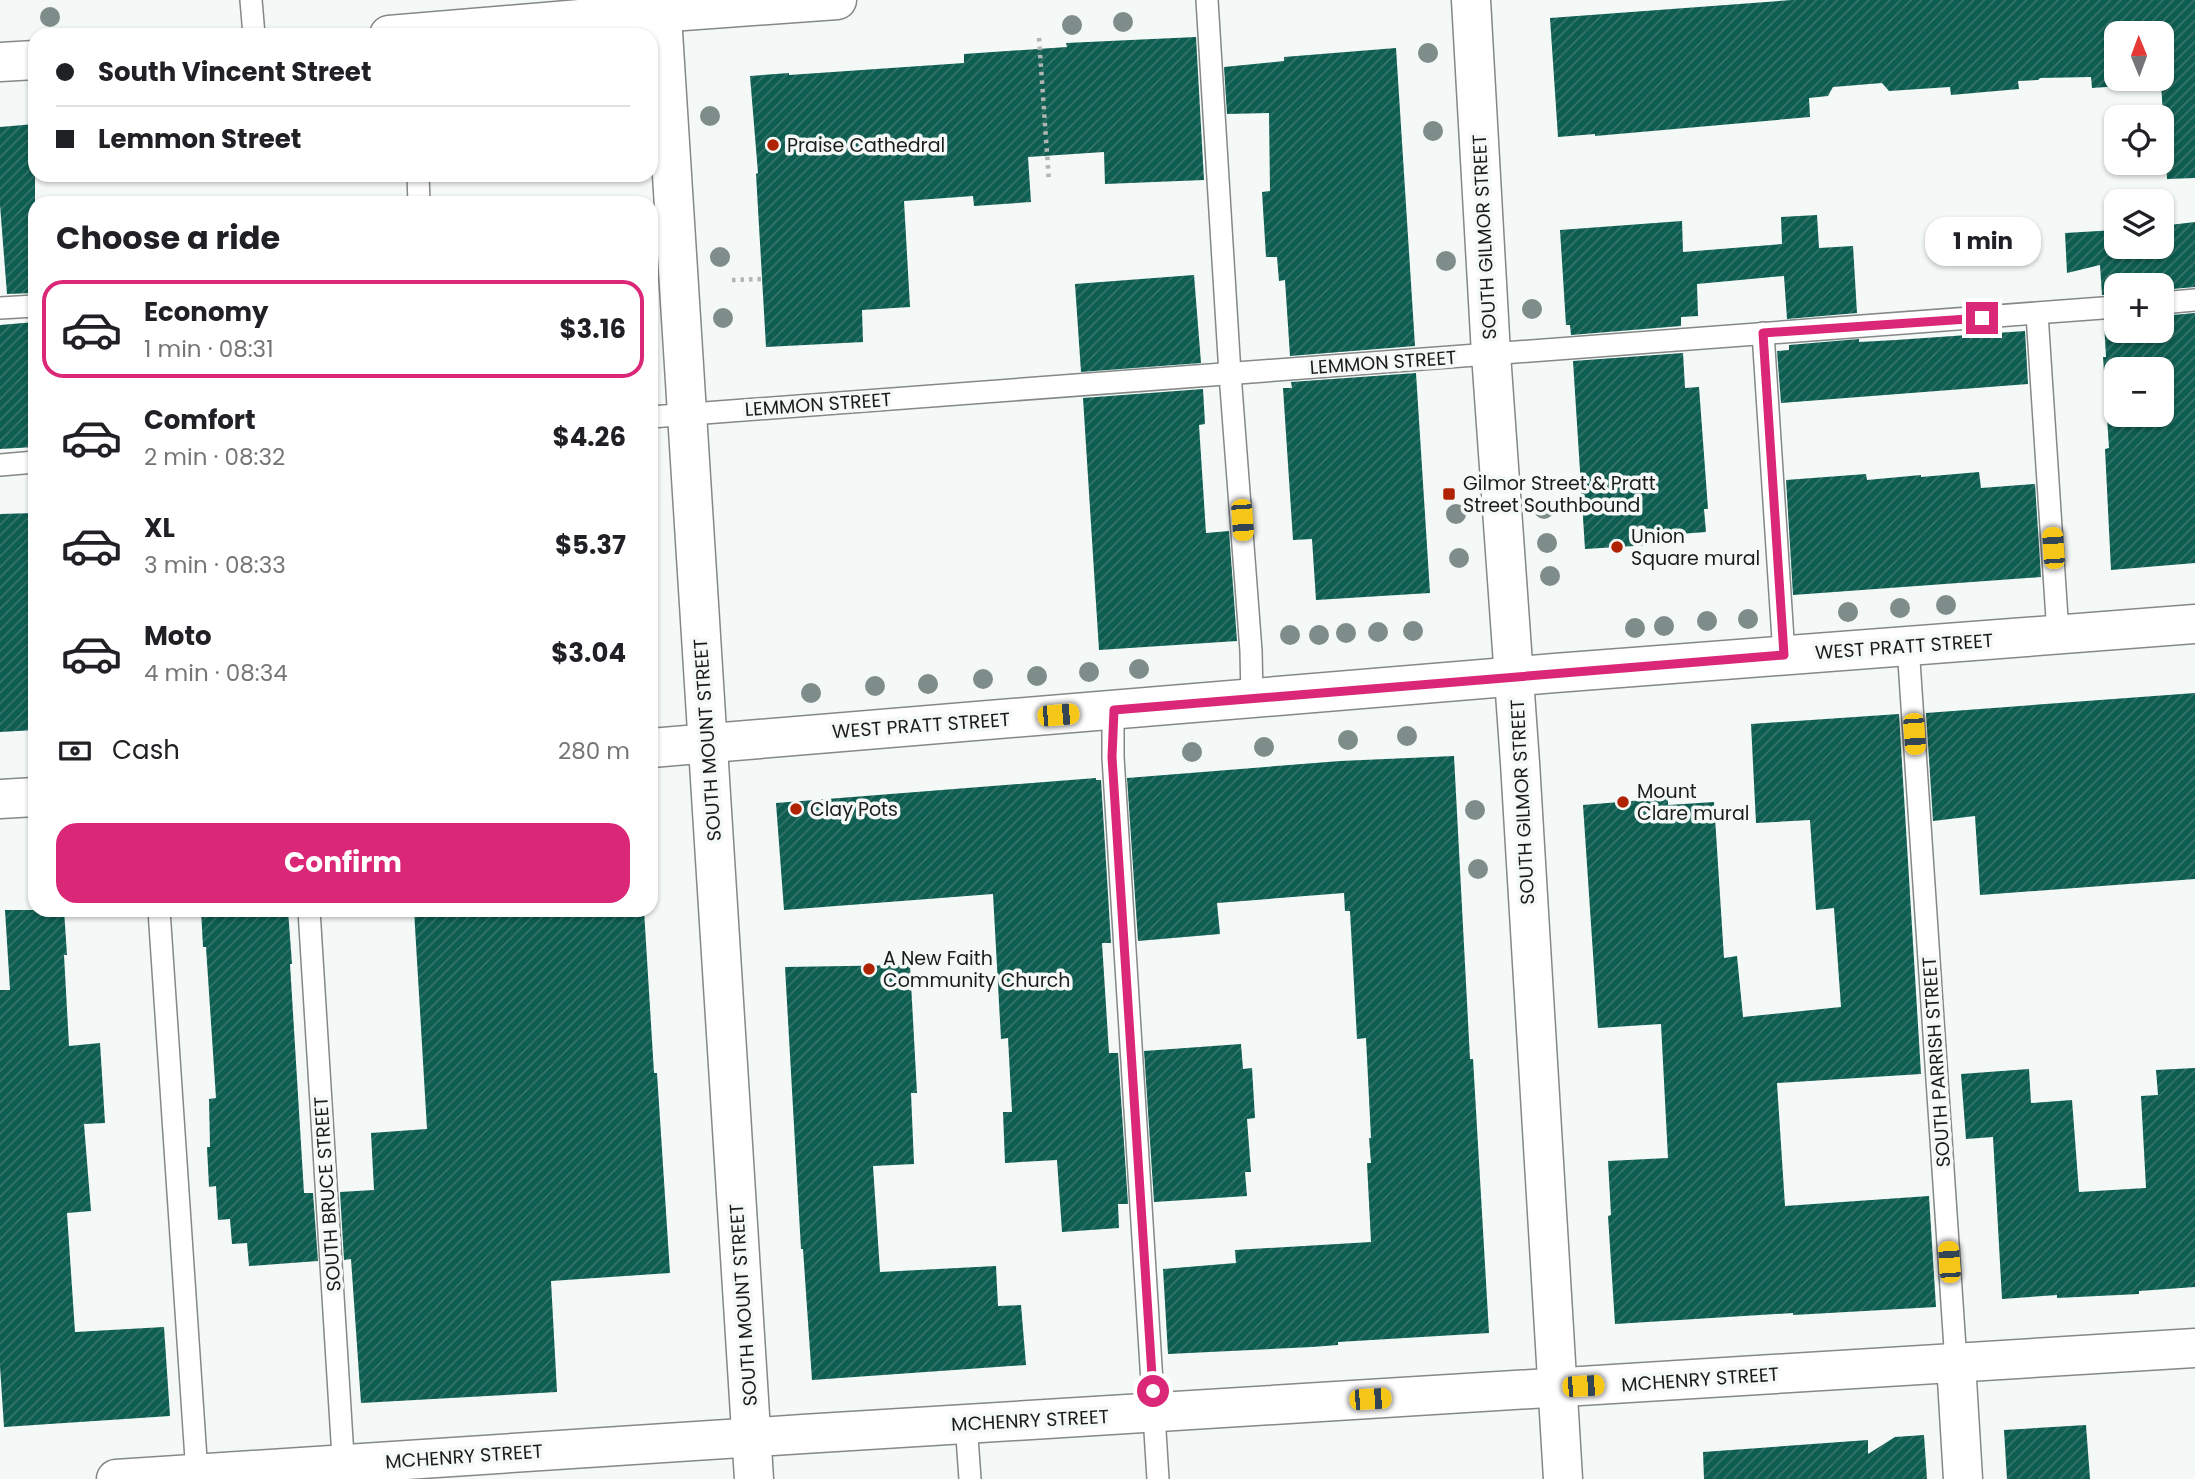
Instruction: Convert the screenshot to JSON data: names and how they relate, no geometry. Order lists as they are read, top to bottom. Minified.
{"streets":{"street":["SOUTH GILMOR STREET","WEST PRATT STREET","SOUTH MOUNT STREET","SOUTH PARRISH STREET","MCHENRY STREET"],"lane":["LEMMON STREET","SOUTH BRUCE STREET"]},"crossings":[["SOUTH GILMOR STREET","LEMMON STREET"],["SOUTH GILMOR STREET","WEST PRATT STREET"],["SOUTH GILMOR STREET","MCHENRY STREET"],["LEMMON STREET","SOUTH MOUNT STREET"],["WEST PRATT STREET","SOUTH MOUNT STREET"],["WEST PRATT STREET","SOUTH PARRISH STREET"],["SOUTH MOUNT STREET","MCHENRY STREET"],["SOUTH PARRISH STREET","MCHENRY STREET"],["SOUTH BRUCE STREET","MCHENRY STREET"]],"places":{"other":["Praise Cathedral","Union Square mural","Mount Clare mural","Clay Pots","A New Faith Community Church"],"transit":["Gilmor Street & Pratt Street Southbound"]},"north":"top","page":{"map_buttons":["+","−"],"banner":["South Vincent Street","Lemmon Street"],"heading":"Choose a ride","bubble":"1 min","list":[{"name":"Economy","note":"1 min · 08:31","value":"$3.16"},{"name":"Comfort","note":"2 min · 08:32","value":"$4.26"},{"name":"XL","note":"3 min · 08:33","value":"$5.37"},{"name":"Moto","note":"4 min · 08:34","value":"$3.04"}],"pay":["Cash","280 m"],"buttons":"Confirm"}}
